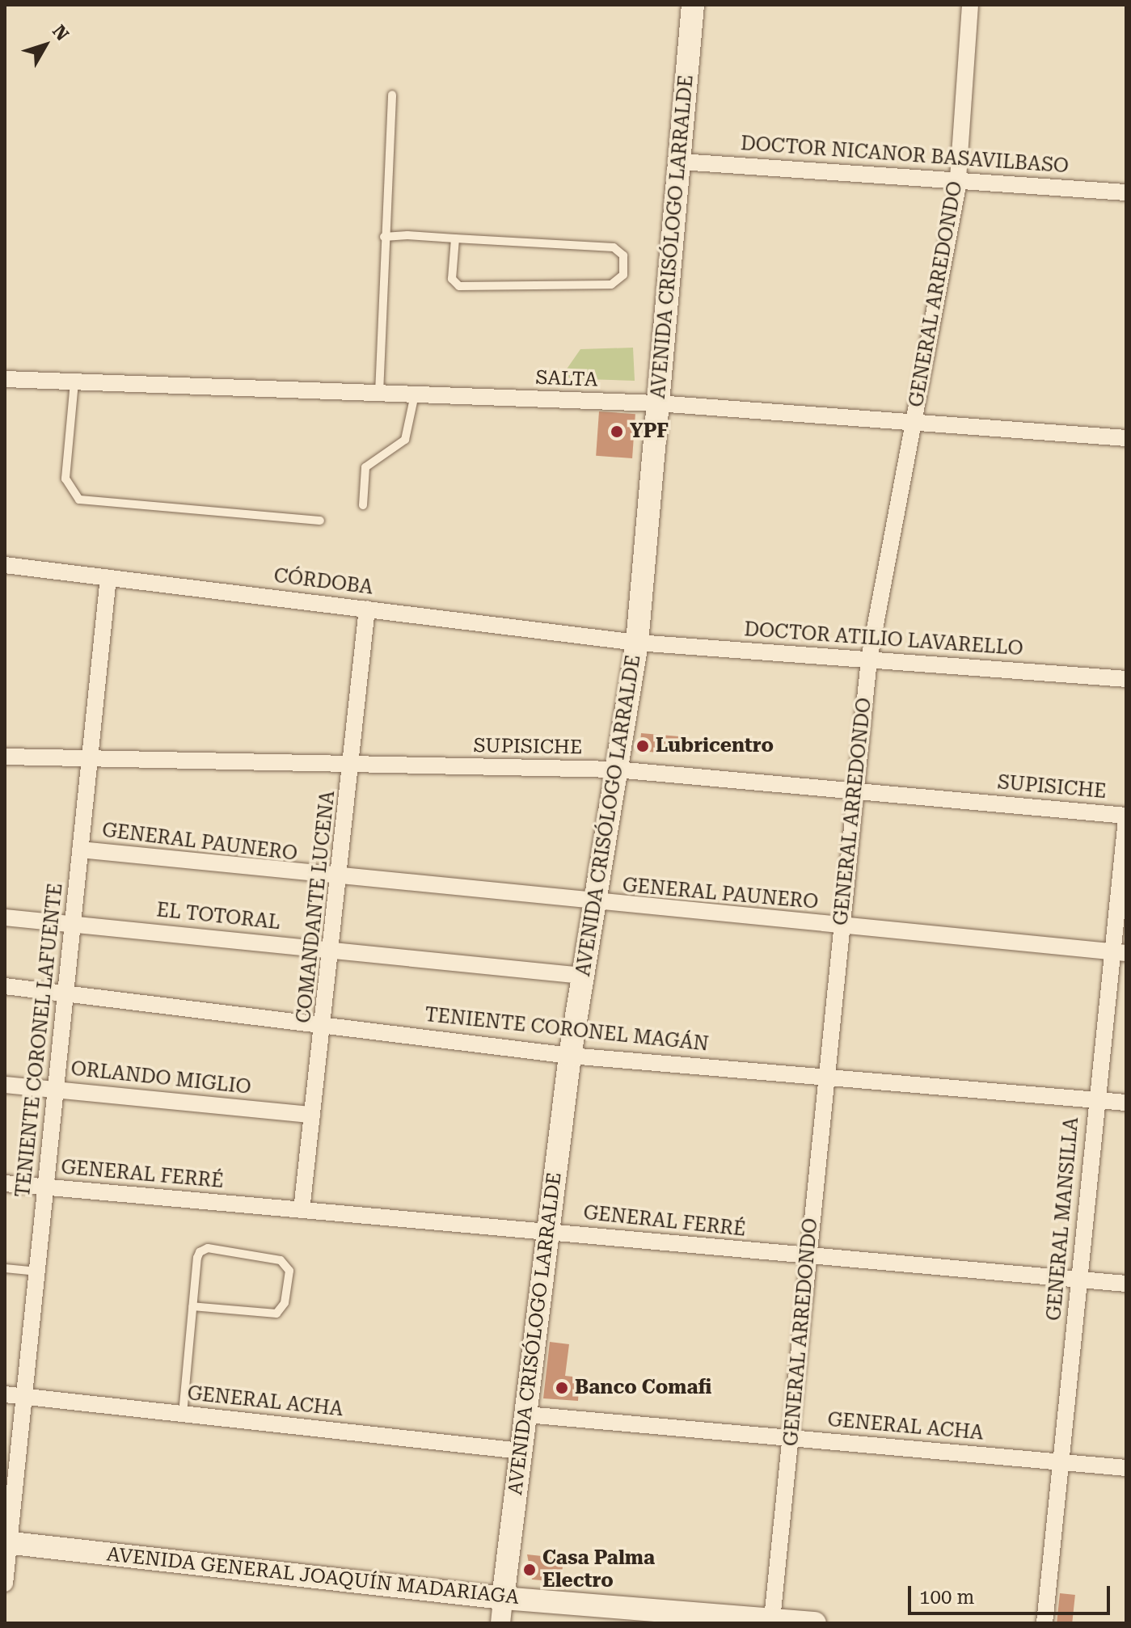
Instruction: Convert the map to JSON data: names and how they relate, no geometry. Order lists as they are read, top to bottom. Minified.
{"streets":{"main road":["AVENIDA CRISÓLOGO LARRALDE","AVENIDA GENERAL JOAQUÍN MADARIAGA"],"street":["DOCTOR NICANOR BASAVILBASO","GENERAL ARREDONDO","SALTA","CÓRDOBA","DOCTOR ATILIO LAVARELLO","SUPISICHE","GENERAL PAUNERO","COMANDANTE LUCENA","EL TOTORAL","TENIENTE CORONEL MAGÁN","TENIENTE CORONEL LAFUENTE","ORLANDO MIGLIO","GENERAL FERRÉ","GENERAL MANSILLA","GENERAL ACHA"]},"crossings":[["DOCTOR NICANOR BASAVILBASO","AVENIDA CRISÓLOGO LARRALDE"],["DOCTOR NICANOR BASAVILBASO","GENERAL ARREDONDO"],["AVENIDA CRISÓLOGO LARRALDE","SALTA"],["AVENIDA CRISÓLOGO LARRALDE","CÓRDOBA"],["AVENIDA CRISÓLOGO LARRALDE","DOCTOR ATILIO LAVARELLO"],["AVENIDA CRISÓLOGO LARRALDE","SUPISICHE"],["AVENIDA CRISÓLOGO LARRALDE","GENERAL PAUNERO"],["AVENIDA CRISÓLOGO LARRALDE","EL TOTORAL"],["AVENIDA CRISÓLOGO LARRALDE","TENIENTE CORONEL MAGÁN"],["AVENIDA CRISÓLOGO LARRALDE","GENERAL FERRÉ"],["AVENIDA CRISÓLOGO LARRALDE","GENERAL ACHA"],["AVENIDA CRISÓLOGO LARRALDE","AVENIDA GENERAL JOAQUÍN MADARIAGA"],["GENERAL ARREDONDO","SALTA"],["GENERAL ARREDONDO","DOCTOR ATILIO LAVARELLO"],["GENERAL ARREDONDO","SUPISICHE"],["GENERAL ARREDONDO","GENERAL PAUNERO"],["GENERAL ARREDONDO","TENIENTE CORONEL MAGÁN"],["GENERAL ARREDONDO","GENERAL FERRÉ"],["GENERAL ARREDONDO","GENERAL ACHA"],["GENERAL ARREDONDO","AVENIDA GENERAL JOAQUÍN MADARIAGA"],["CÓRDOBA","DOCTOR ATILIO LAVARELLO"],["CÓRDOBA","COMANDANTE LUCENA"],["CÓRDOBA","TENIENTE CORONEL LAFUENTE"],["SUPISICHE","COMANDANTE LUCENA"],["SUPISICHE","TENIENTE CORONEL LAFUENTE"],["SUPISICHE","GENERAL MANSILLA"],["GENERAL PAUNERO","COMANDANTE LUCENA"],["GENERAL PAUNERO","TENIENTE CORONEL LAFUENTE"],["GENERAL PAUNERO","GENERAL MANSILLA"],["COMANDANTE LUCENA","EL TOTORAL"],["COMANDANTE LUCENA","TENIENTE CORONEL MAGÁN"],["COMANDANTE LUCENA","ORLANDO MIGLIO"],["COMANDANTE LUCENA","GENERAL FERRÉ"],["EL TOTORAL","TENIENTE CORONEL LAFUENTE"],["TENIENTE CORONEL MAGÁN","TENIENTE CORONEL LAFUENTE"],["TENIENTE CORONEL MAGÁN","GENERAL MANSILLA"],["TENIENTE CORONEL LAFUENTE","ORLANDO MIGLIO"],["TENIENTE CORONEL LAFUENTE","GENERAL FERRÉ"],["TENIENTE CORONEL LAFUENTE","GENERAL ACHA"],["TENIENTE CORONEL LAFUENTE","AVENIDA GENERAL JOAQUÍN MADARIAGA"],["GENERAL FERRÉ","GENERAL MANSILLA"],["GENERAL MANSILLA","GENERAL ACHA"]],"places":["YPF","Lubricentro","Banco Comafi","Casa Palma Electro"],"scale_bar":"100 m","north":"top right"}
